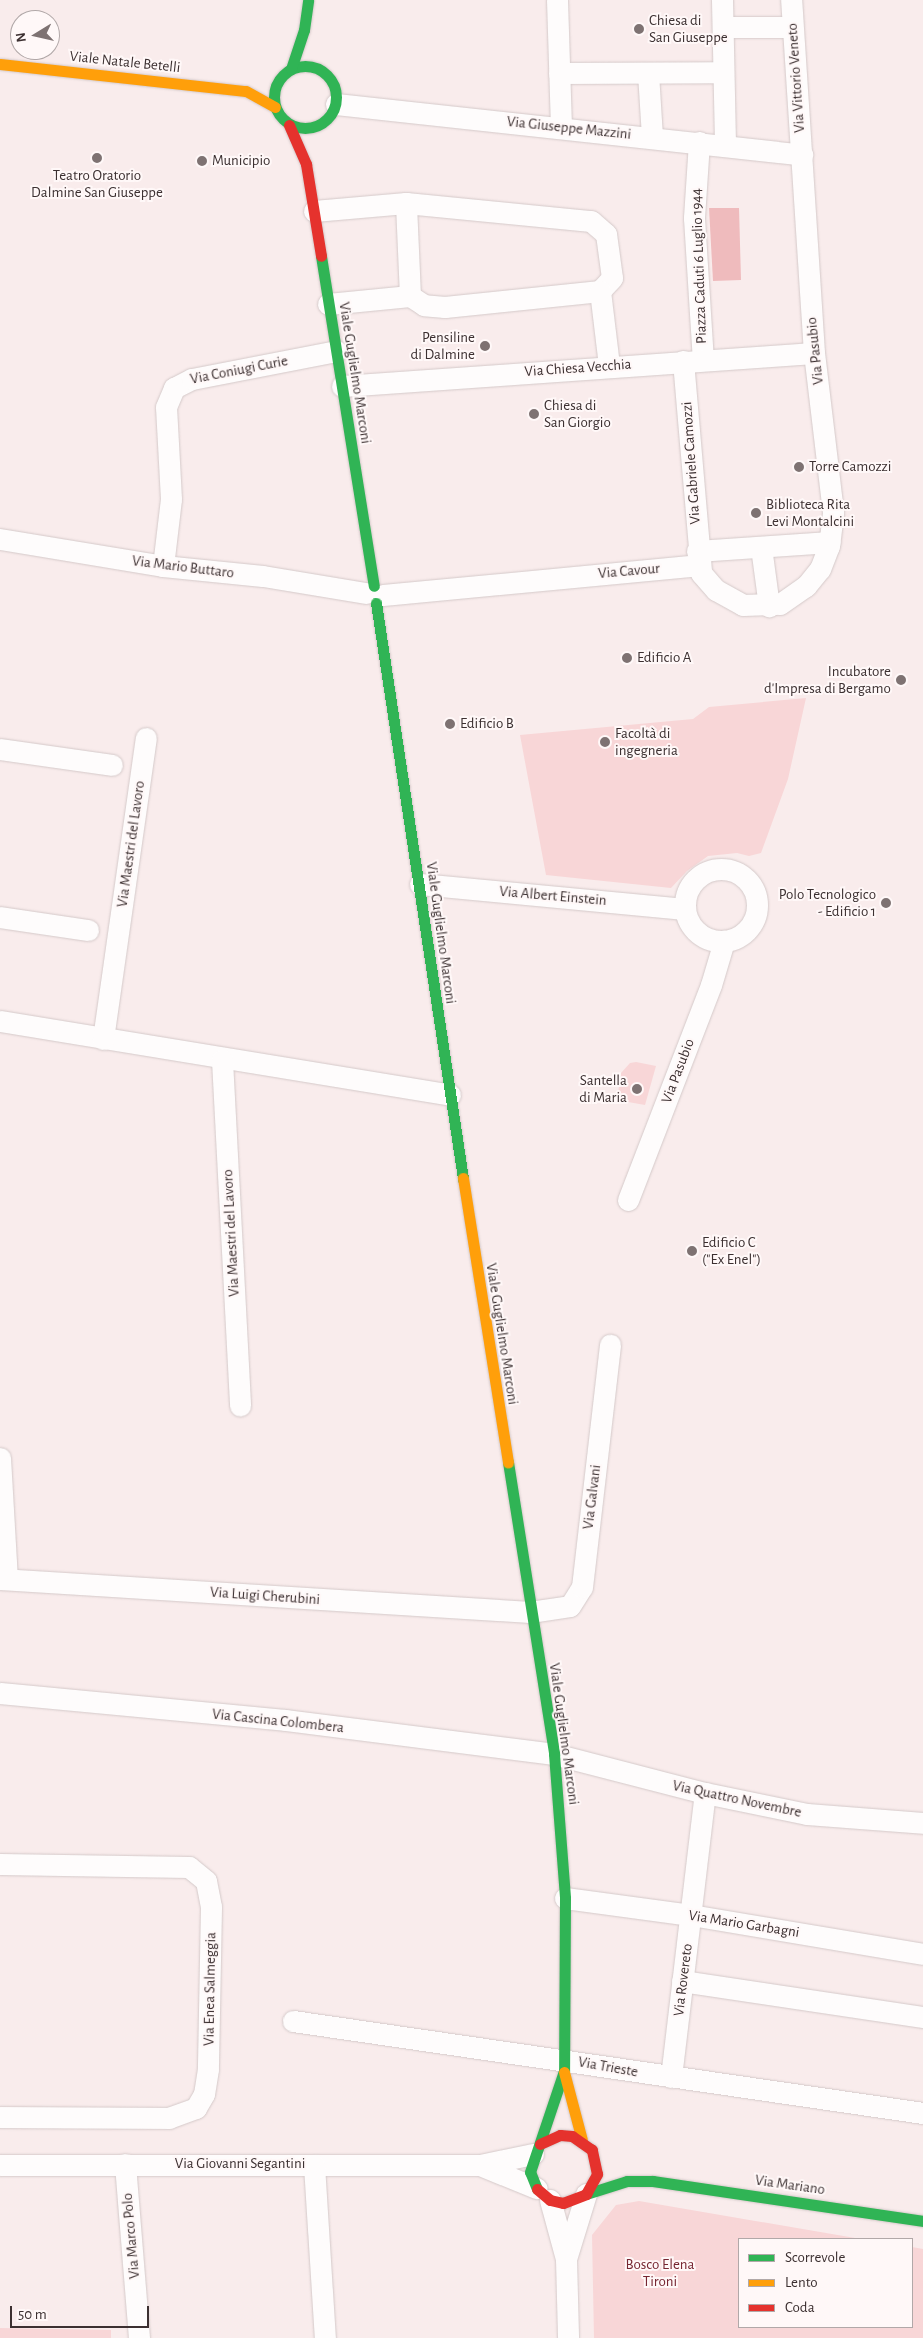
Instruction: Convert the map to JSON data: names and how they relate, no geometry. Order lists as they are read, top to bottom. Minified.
{"streets":{"street":["Viale Natale Betelli","Via Vittorio Veneto","Via Giuseppe Mazzini","Piazza Caduti 6 Luglio 1944","Via Pasubio","Via Chiesa Vecchia","Via Coniugi Curie","Viale Guglielmo Marconi","Via Gabriele Camozzi","Via Mario Buttaro","Via Cavour","Via Maestri del Lavoro","Via Albert Einstein","Via Galvani","Via Luigi Cherubini","Via Cascina Colombera","Via Quattro Novembre","Via Mario Garbagni","Via Rovereto","Via Enea Salmeggia","Via Trieste","Via Giovanni Segantini","Via Mariano","Via Marco Polo"]},"crossings":[["Viale Natale Betelli","Via Giuseppe Mazzini"],["Viale Natale Betelli","Viale Guglielmo Marconi"],["Via Vittorio Veneto","Via Giuseppe Mazzini"],["Via Vittorio Veneto","Via Pasubio"],["Via Giuseppe Mazzini","Piazza Caduti 6 Luglio 1944"],["Via Giuseppe Mazzini","Via Pasubio"],["Via Giuseppe Mazzini","Viale Guglielmo Marconi"],["Piazza Caduti 6 Luglio 1944","Via Chiesa Vecchia"],["Piazza Caduti 6 Luglio 1944","Via Gabriele Camozzi"],["Via Pasubio","Via Chiesa Vecchia"],["Via Pasubio","Via Cavour"],["Via Pasubio","Via Albert Einstein"],["Via Chiesa Vecchia","Viale Guglielmo Marconi"],["Via Chiesa Vecchia","Via Gabriele Camozzi"],["Via Coniugi Curie","Viale Guglielmo Marconi"],["Via Coniugi Curie","Via Mario Buttaro"],["Viale Guglielmo Marconi","Via Mario Buttaro"],["Viale Guglielmo Marconi","Via Cavour"],["Viale Guglielmo Marconi","Via Albert Einstein"],["Viale Guglielmo Marconi","Via Galvani"],["Viale Guglielmo Marconi","Via Luigi Cherubini"],["Viale Guglielmo Marconi","Via Cascina Colombera"],["Viale Guglielmo Marconi","Via Quattro Novembre"],["Viale Guglielmo Marconi","Via Mario Garbagni"],["Viale Guglielmo Marconi","Via Trieste"],["Viale Guglielmo Marconi","Via Giovanni Segantini"],["Viale Guglielmo Marconi","Via Mariano"],["Via Gabriele Camozzi","Via Cavour"],["Via Mario Buttaro","Via Cavour"],["Via Galvani","Via Luigi Cherubini"],["Via Cascina Colombera","Via Quattro Novembre"],["Via Quattro Novembre","Via Rovereto"],["Via Mario Garbagni","Via Rovereto"],["Via Rovereto","Via Trieste"],["Via Giovanni Segantini","Via Mariano"],["Via Giovanni Segantini","Via Marco Polo"]],"parks":["Bosco Elena Tironi"],"places":["Chiesa di San Giuseppe","Teatro Oratorio Dalmine San Giuseppe","Municipio","Pensiline di Dalmine","Chiesa di San Giorgio","Torre Camozzi","Biblioteca Rita Levi Montalcini","Edificio A","Incubatore d'Impresa di Bergamo","Edificio B","Facoltà di ingegneria","Polo Tecnologico - Edificio 1","Santella di Maria","Edificio C (\"Ex Enel\")"],"legend":["Scorrevole","Lento","Coda"],"scale_bar":"50 m","north":"left"}
